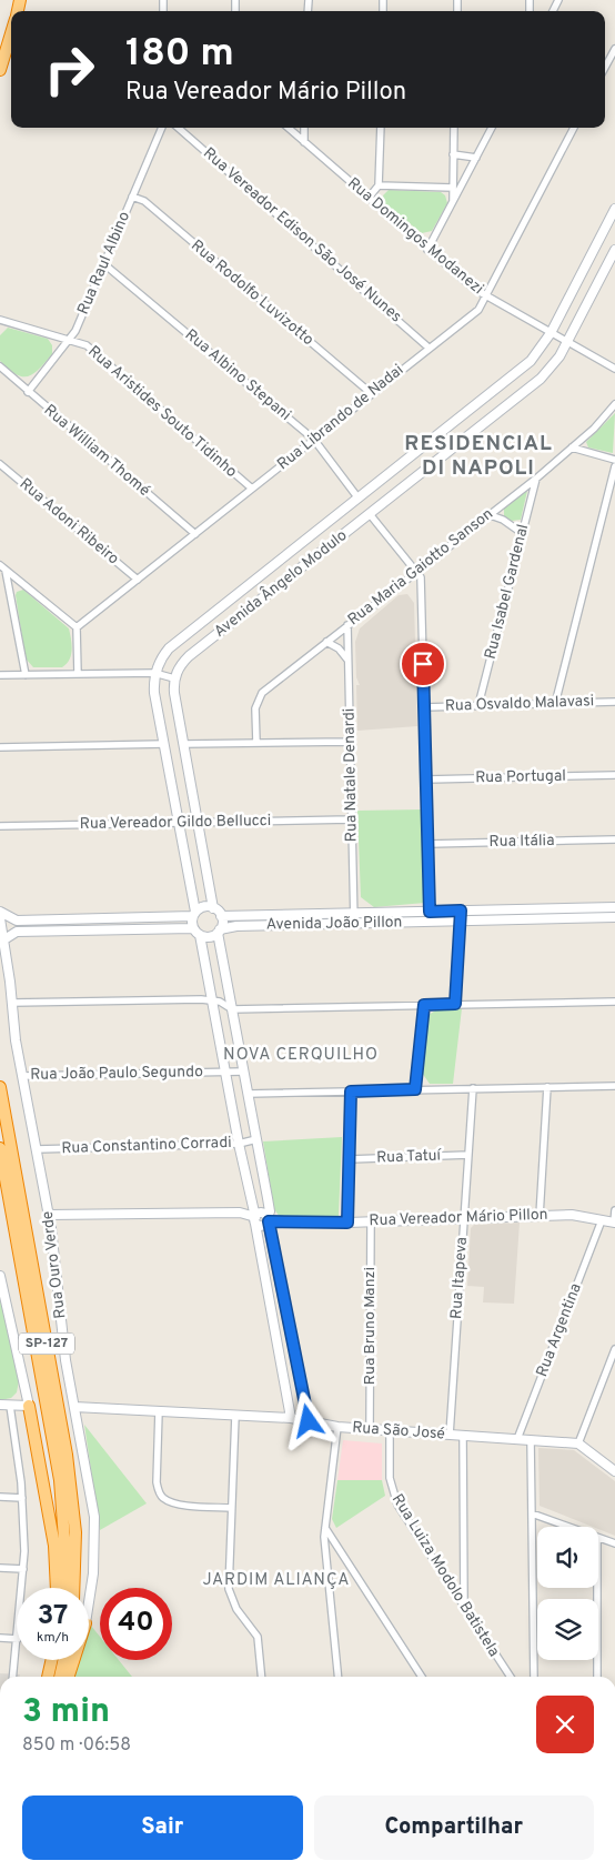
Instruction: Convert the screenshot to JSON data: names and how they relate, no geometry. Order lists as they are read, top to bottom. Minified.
{"streets":{"highway":["SP-127"],"street":["Rua Vereador Edison São José Nunes","Rua Domingos Modanezi","Rua Raul Albino","Rua Rodolfo Luvizotto","Rua Albino Stepani","Rua Aristides Souto Tidinho","Rua Librando de Nadai","Rua William Thomé","Rua Adoni Ribeiro","Rua Maria Gaiotto Sanson","Avenida Ângelo Modulo","Rua Isabel Gardenal","Rua Osvaldo Malavasi","Rua Natale Denardi","Rua Portugal","Rua Vereador Gildo Bellucci","Rua Itália","Avenida João Pillon","Rua João Paulo Segundo","Rua Constantino Corradi","Rua Tatuí","Rua Vereador Mário Pillon","Rua Ouro Verde","Rua Itapeva","Rua Bruno Manzi","Rua Argentina","Rua São José","Rua Luiza Modolo Batistela"]},"crossings":[["Rua Vereador Edison São José Nunes","Rua Librando de Nadai"],["Rua Domingos Modanezi","Rua Librando de Nadai"],["Rua Domingos Modanezi","Avenida Ângelo Modulo"],["Rua Raul Albino","Rua Rodolfo Luvizotto"],["Rua Raul Albino","Rua Albino Stepani"],["Rua Raul Albino","Rua Aristides Souto Tidinho"],["Rua Raul Albino","Rua William Thomé"],["Rua Rodolfo Luvizotto","Rua Librando de Nadai"],["Rua Albino Stepani","Rua Librando de Nadai"],["Rua Albino Stepani","Avenida Ângelo Modulo"],["Rua Aristides Souto Tidinho","Rua Librando de Nadai"],["Rua Librando de Nadai","Rua William Thomé"],["Rua Librando de Nadai","Rua Adoni Ribeiro"],["Rua Maria Gaiotto Sanson","Rua Isabel Gardenal"],["Rua Maria Gaiotto Sanson","Rua Natale Denardi"],["Rua Isabel Gardenal","Rua Osvaldo Malavasi"],["Rua Natale Denardi","Rua Vereador Gildo Bellucci"],["Rua Natale Denardi","Avenida João Pillon"],["Rua João Paulo Segundo","Rua Ouro Verde"],["Rua Constantino Corradi","Rua Ouro Verde"],["Rua Tatuí","Rua Itapeva"],["Rua Vereador Mário Pillon","Rua Itapeva"],["Rua Vereador Mário Pillon","Rua Bruno Manzi"],["Rua Vereador Mário Pillon","Rua Argentina"],["Rua Ouro Verde","Rua São José"],["Rua Itapeva","Rua São José"],["Rua Bruno Manzi","Rua São José"],["Rua Argentina","Rua São José"],["Rua São José","Rua Luiza Modolo Batistela"]],"districts":["RESIDENCIAL DI NAPOLI","NOVA CERQUILHO","JARDIM ALIANÇA"],"page":{"turn":["180 m","Rua Vereador Mário Pillon"],"speed":"37 km/h","limit":"40","heading":["3 min","850 m · 06:58"],"buttons":["Sair","Compartilhar"]}}
